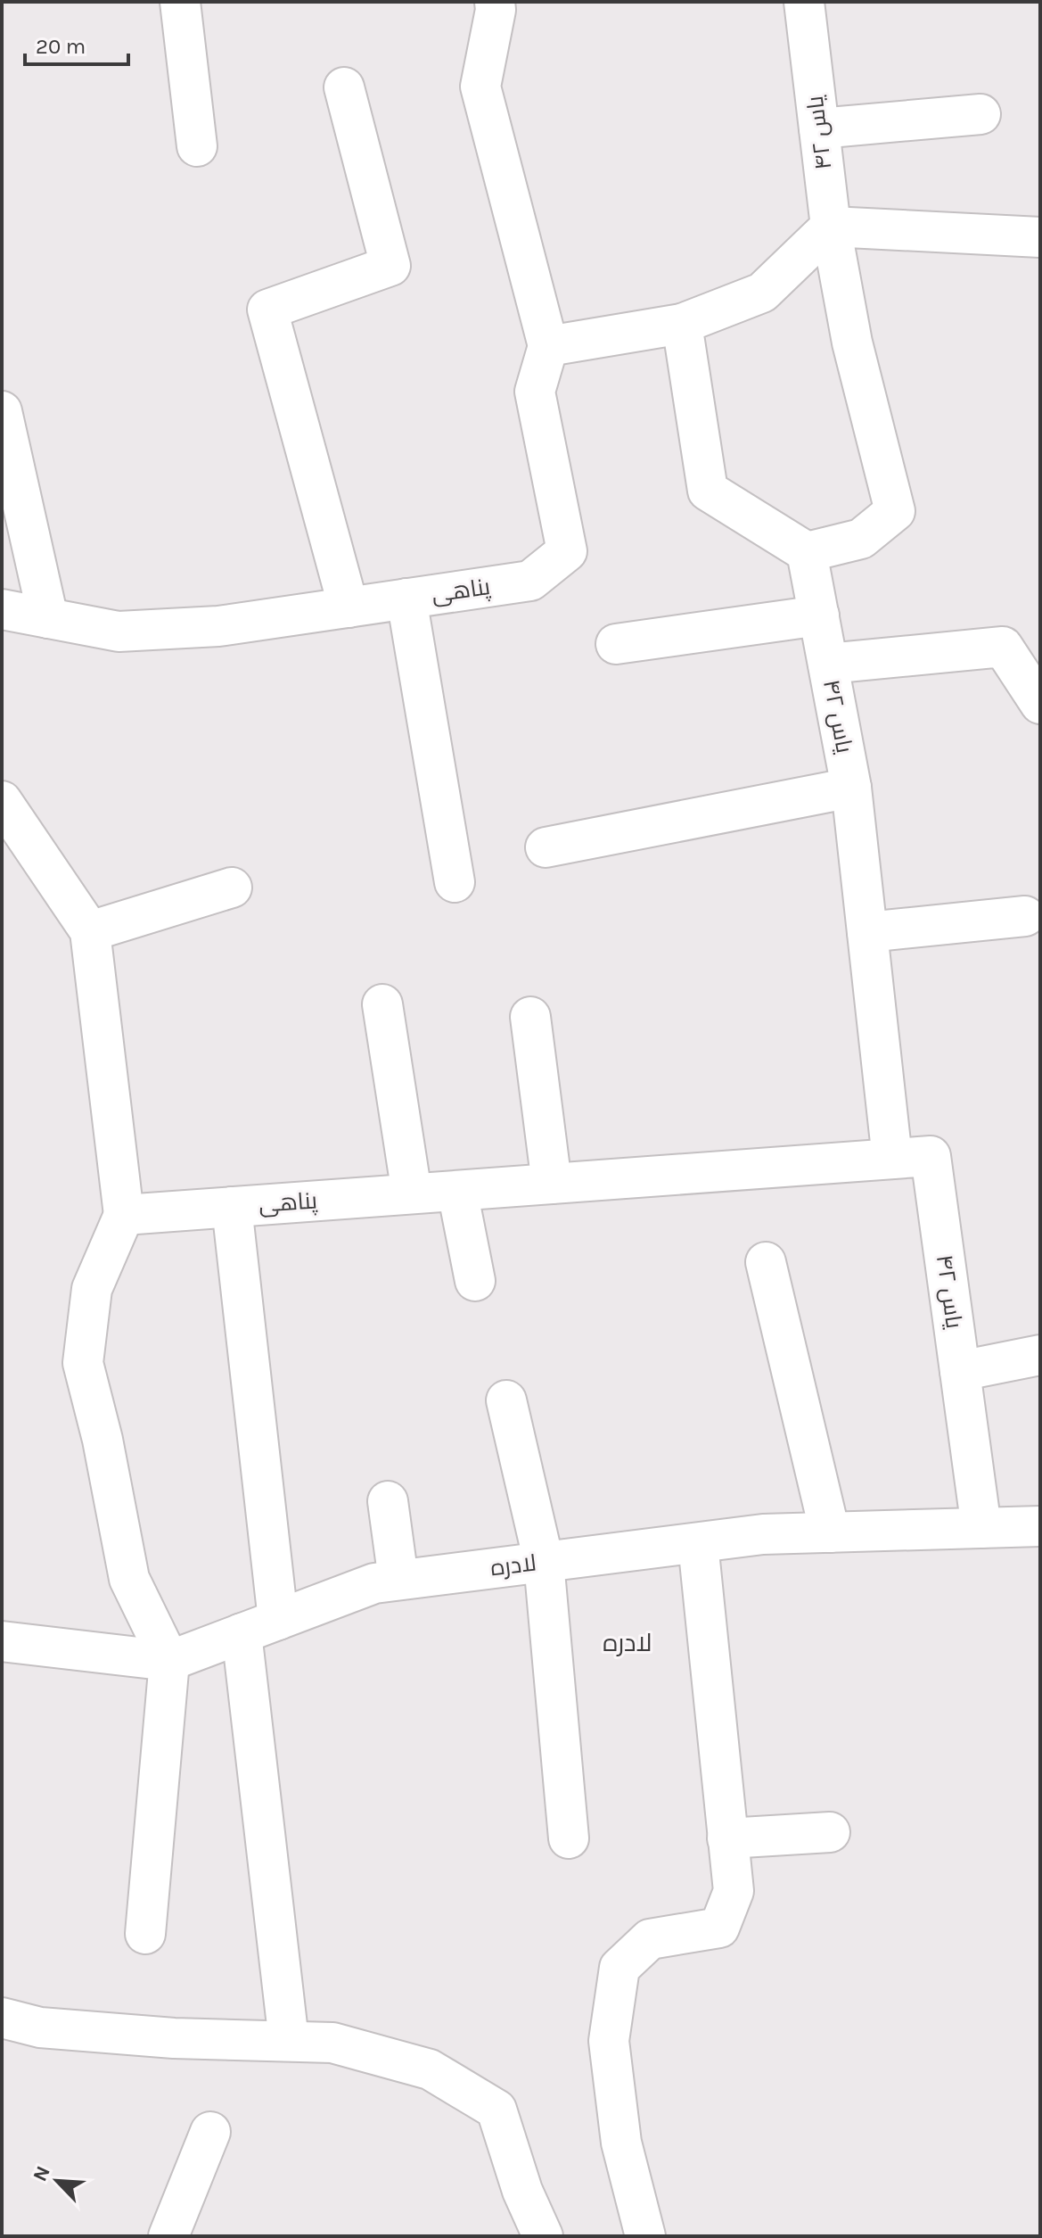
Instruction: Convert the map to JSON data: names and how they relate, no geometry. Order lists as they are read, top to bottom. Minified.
{"streets":{"street":["یاس ۴۲","پناهی","لادره"]},"crossings":[["یاس ۴۲","پناهی"],["یاس ۴۲","لادره"]],"districts":["لادره"],"scale_bar":"20 m","north":"top left"}
